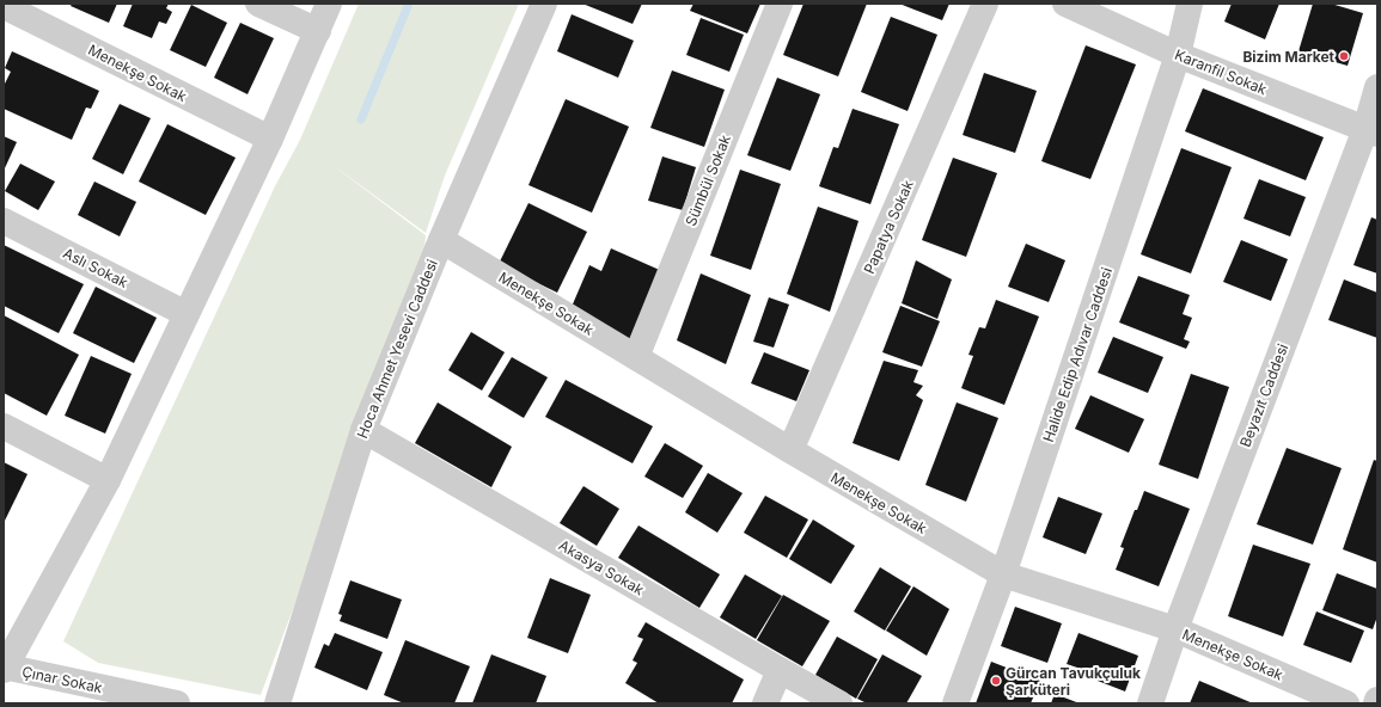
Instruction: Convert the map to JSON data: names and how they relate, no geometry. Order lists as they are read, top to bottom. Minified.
{"streets":{"street":["Karanfil Sokak","Menekşe Sokak","Sümbül Sokak","Papatya Sokak","Aslı Sokak","Hoca Ahmet Yesevi Caddesi","Halide Edip Adıvar Caddesi","Beyazıt Caddesi","Akasya Sokak","Çınar Sokak"]},"crossings":[["Karanfil Sokak","Halide Edip Adıvar Caddesi"],["Karanfil Sokak","Beyazıt Caddesi"],["Menekşe Sokak","Sümbül Sokak"],["Menekşe Sokak","Papatya Sokak"],["Menekşe Sokak","Hoca Ahmet Yesevi Caddesi"],["Menekşe Sokak","Halide Edip Adıvar Caddesi"],["Menekşe Sokak","Beyazıt Caddesi"],["Hoca Ahmet Yesevi Caddesi","Akasya Sokak"]],"places":["Bizim Market","Gürcan Tavukçuluk Şarküteri"]}
